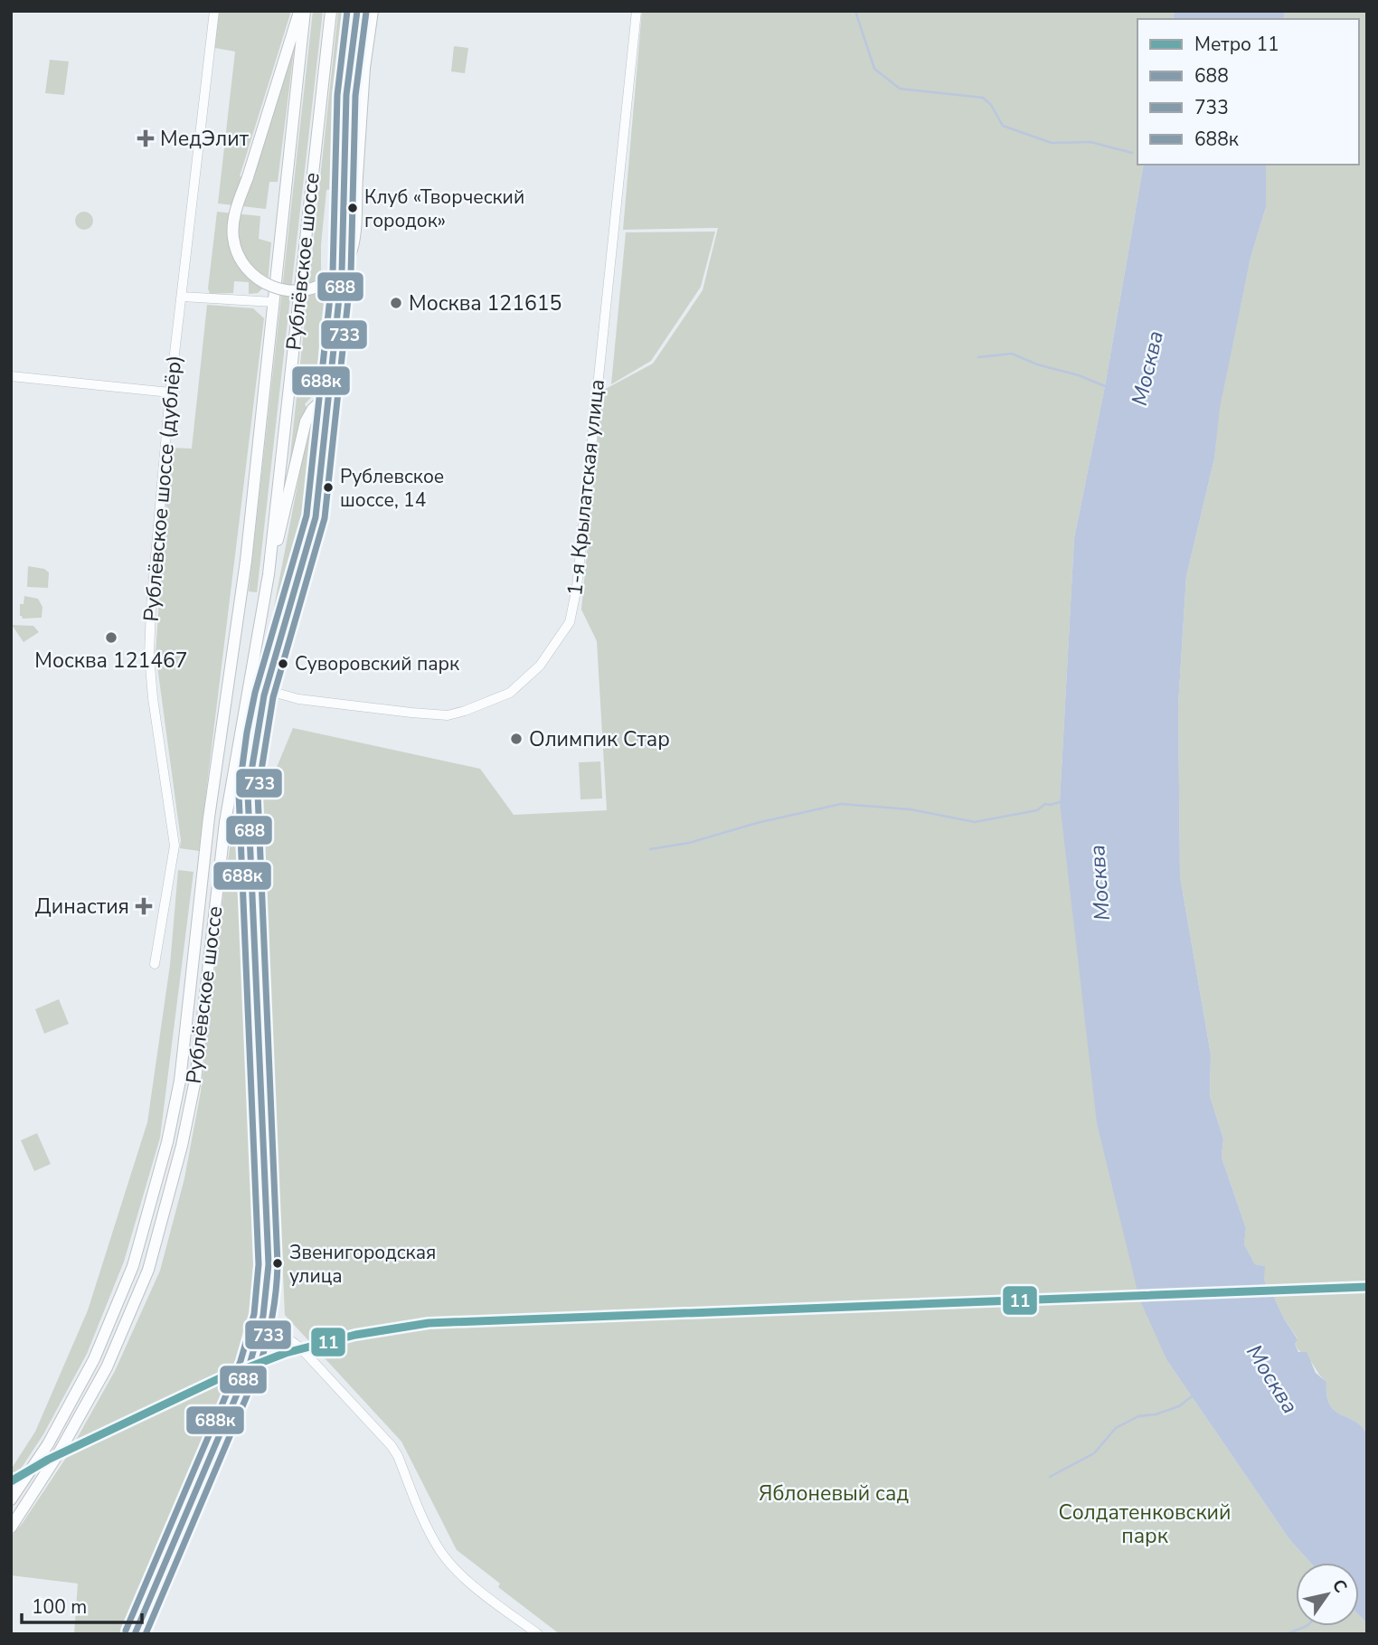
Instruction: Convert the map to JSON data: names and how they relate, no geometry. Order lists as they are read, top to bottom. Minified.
{"streets":{"main road":["Рублёвское шоссе"],"street":["1-я Крылатская улица","Рублёвское шоссе (дублёр)"]},"water":["Москва"],"parks":["Яблоневый сад","Солдатенковский парк"],"places":{"health":["МедЭлит","Династия"],"other":["Клуб «Творческий городок»","Москва 121615","Рублевское шоссе, 14","Москва 121467","Суворовский парк","Олимпик Стар","Звенигородская улица"]},"lines":["transit line 688","transit line 688к","transit line 733","metro line 11"],"legend":["Метро 11","688","733","688к"],"scale_bar":"100 m","north":"top right"}
